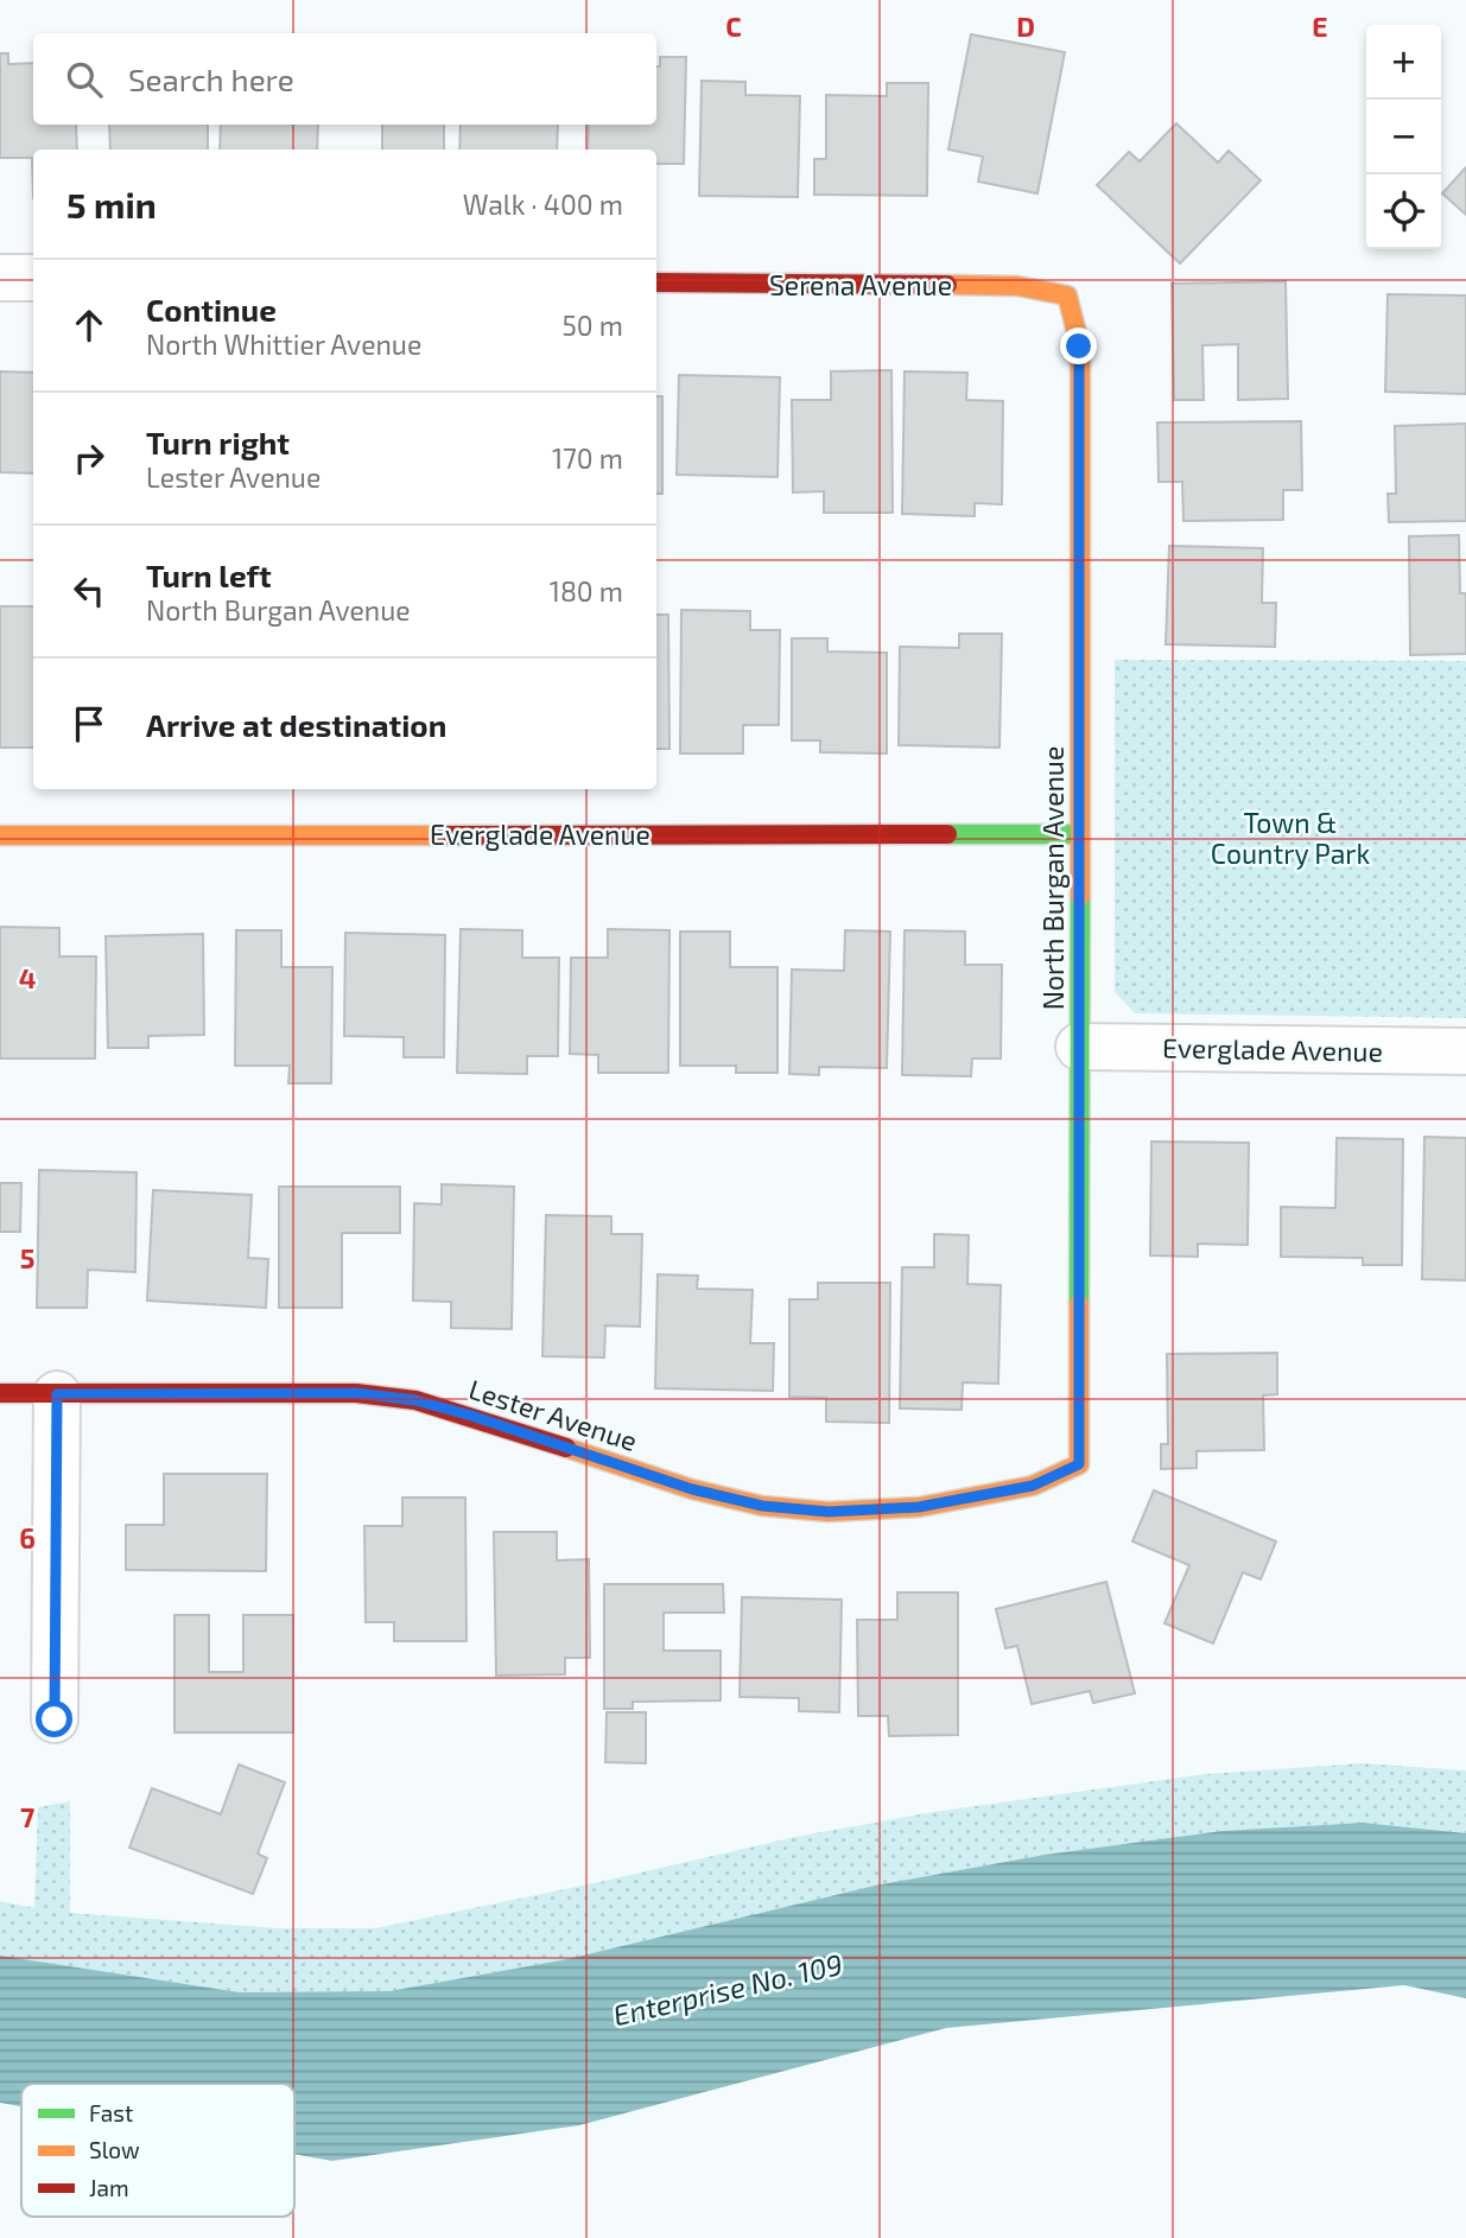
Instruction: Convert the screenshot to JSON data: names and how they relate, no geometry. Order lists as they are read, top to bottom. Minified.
{"streets":{"street":["Serena Avenue","Everglade Avenue","North Burgan Avenue","Lester Avenue"]},"crossings":[["Serena Avenue","North Burgan Avenue"],["Everglade Avenue","North Burgan Avenue"],["North Burgan Avenue","Lester Avenue"]],"water":["Enterprise No. 109"],"parks":["Town & Country Park"],"legend":["Fast","Slow","Jam"],"page":{"map_buttons":["+","−"],"search":"Search here","heading":["5 min","Walk · 400 m"],"list":[["Continue","North Whittier Avenue","50 m"],["Turn right","Lester Avenue","170 m"],["Turn left","North Burgan Avenue","180 m"],"Arrive at destination"]},"grid":{"columns":["C","D","E"],"rows":["4","5","6","7"]}}
